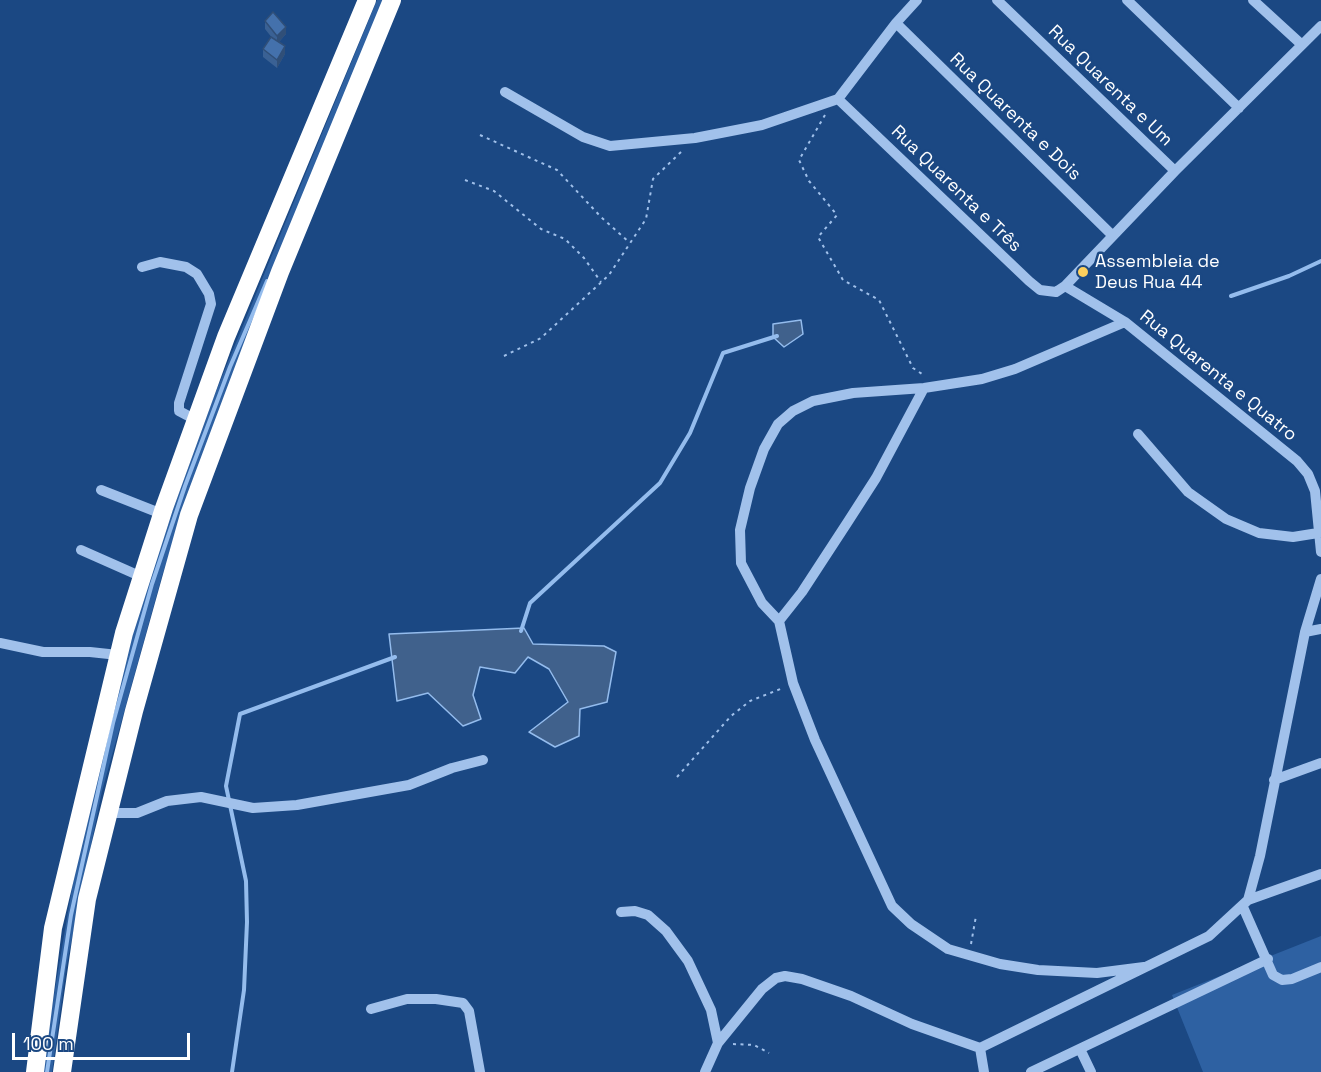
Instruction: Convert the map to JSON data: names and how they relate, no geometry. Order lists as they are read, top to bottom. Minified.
{"streets":{"street":["Rua Quarenta e Um","Rua Quarenta e Dois","Rua Quarenta e Três","Rua Quarenta e Quatro"]},"crossings":[["Rua Quarenta e Três","Rua Quarenta e Quatro"]],"places":["Assembleia de Deus Rua 44"],"scale_bar":"100 m"}
